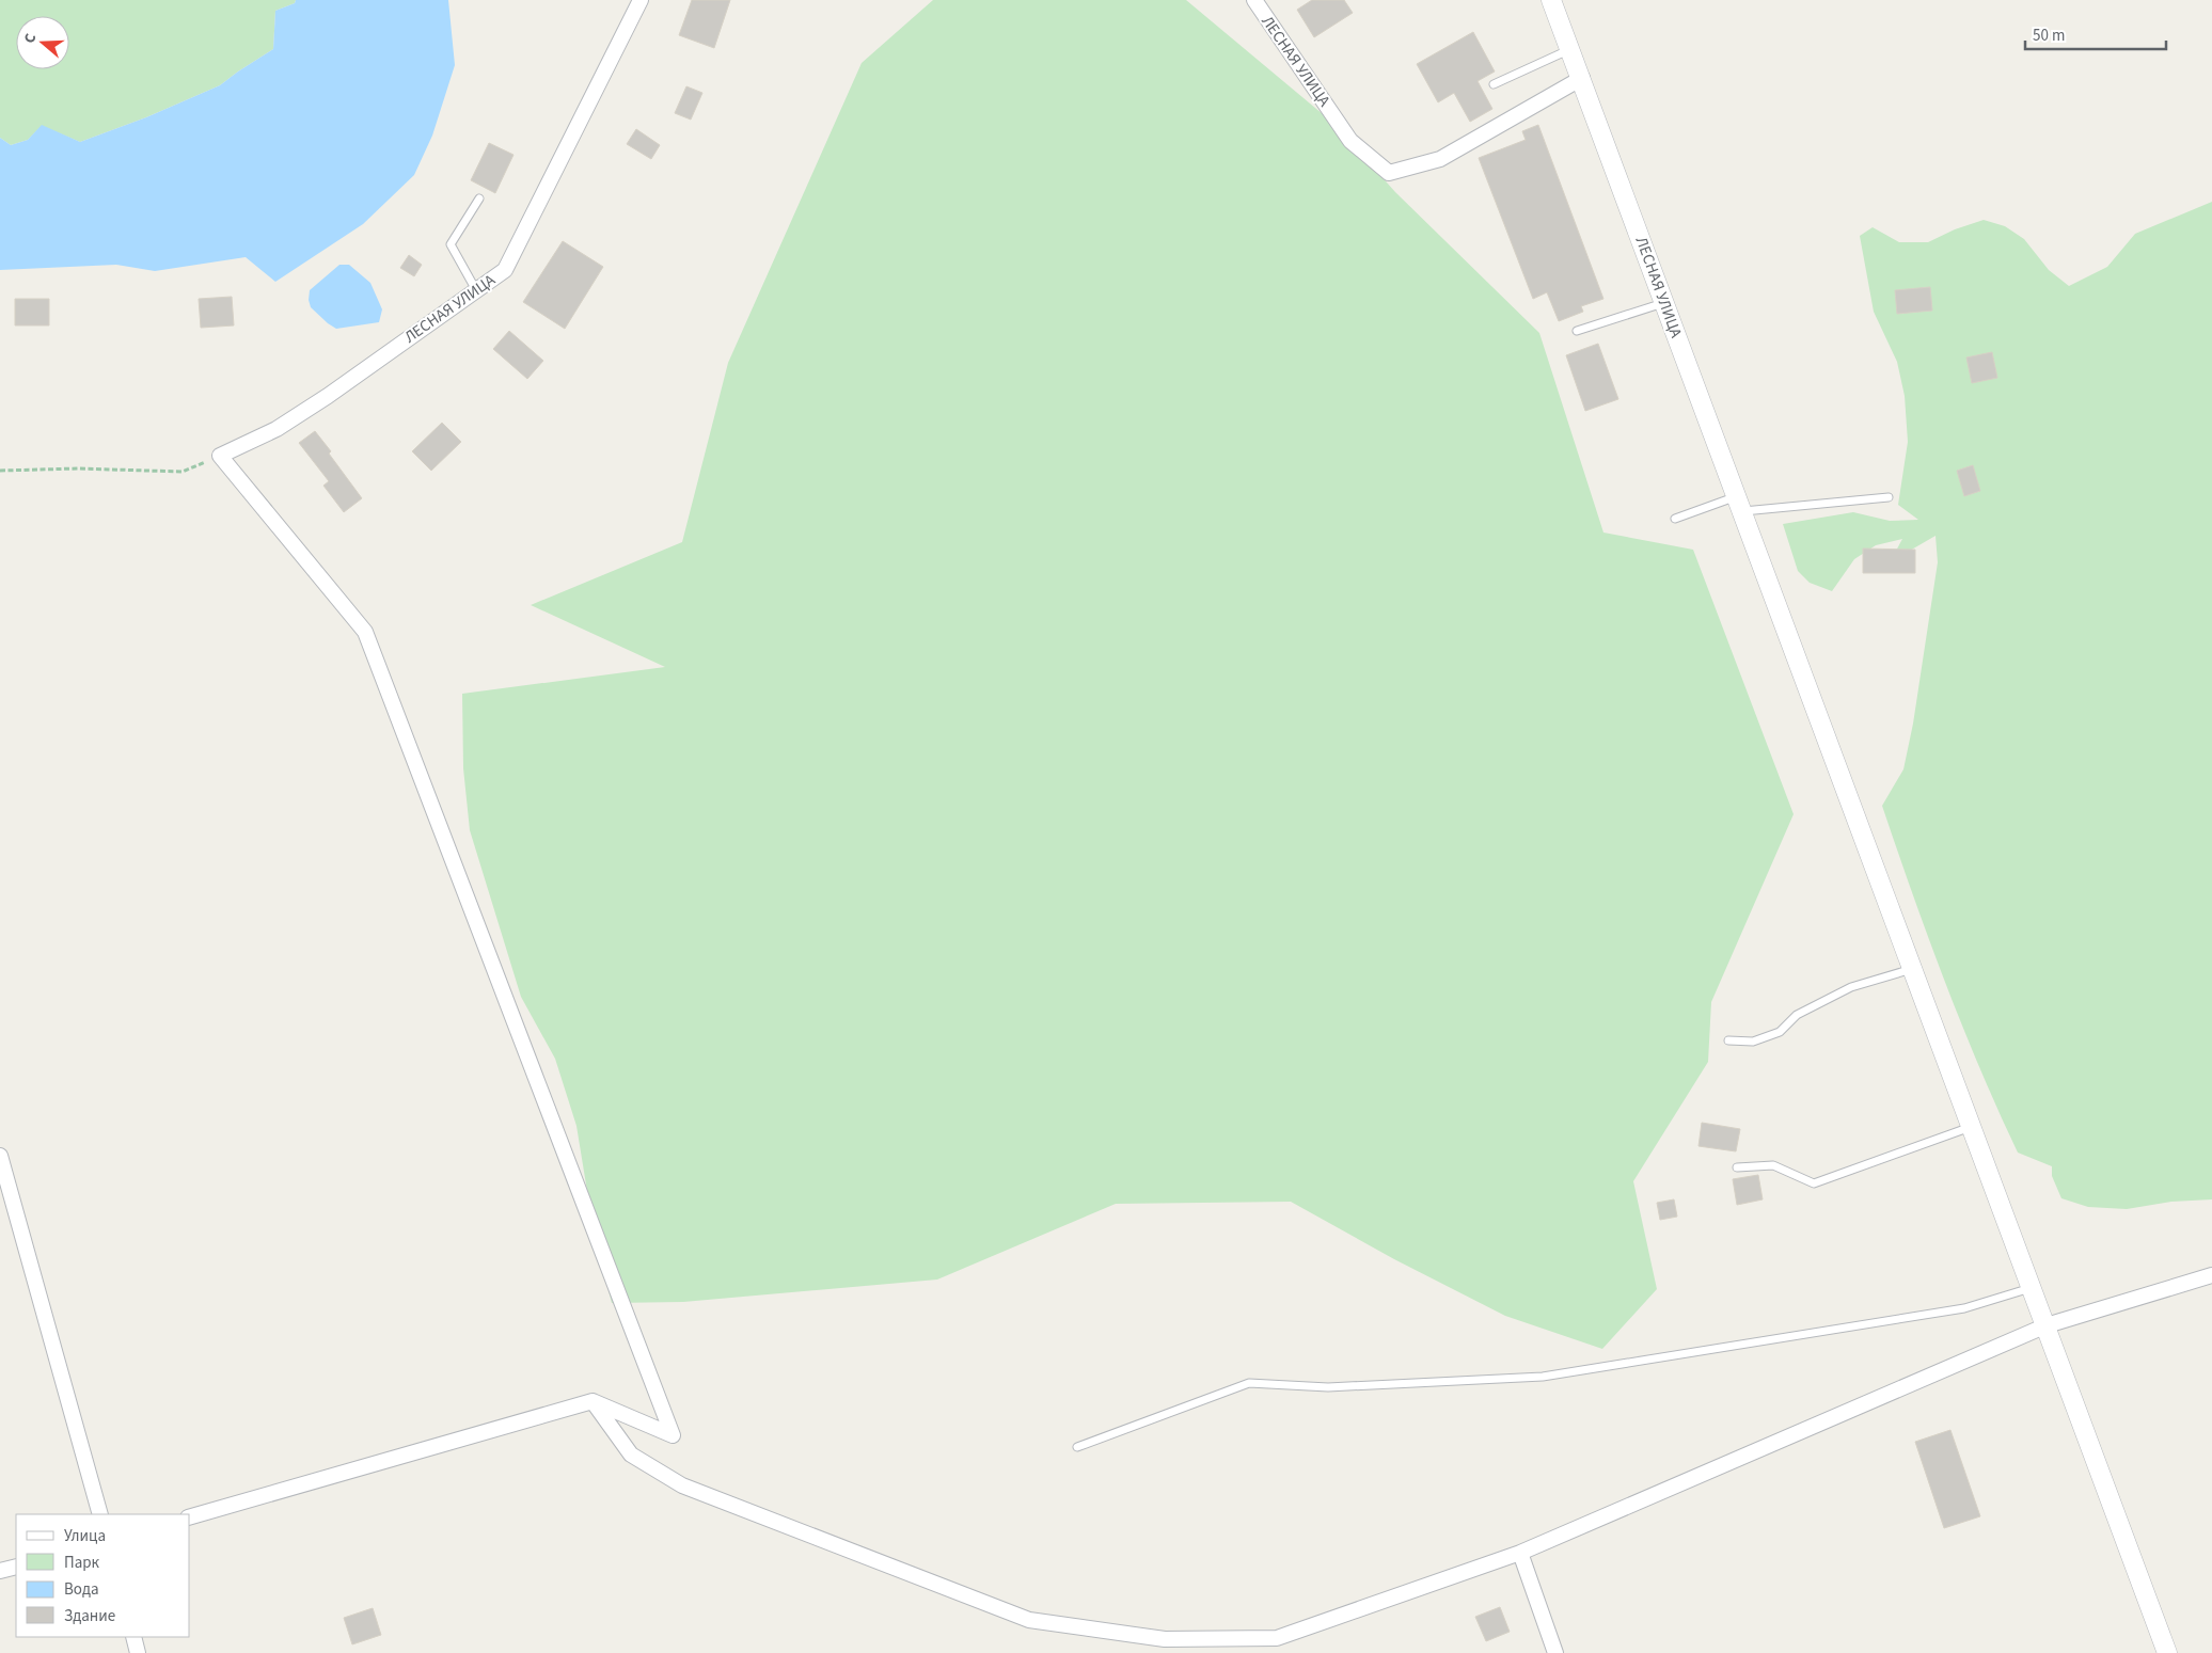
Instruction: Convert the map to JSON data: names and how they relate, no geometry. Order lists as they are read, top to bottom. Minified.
{"streets":{"street":["ЛЕСНАЯ УЛИЦА"]},"legend":["Улица","Парк","Вода","Здание"],"scale_bar":"50 m","north":"left"}
